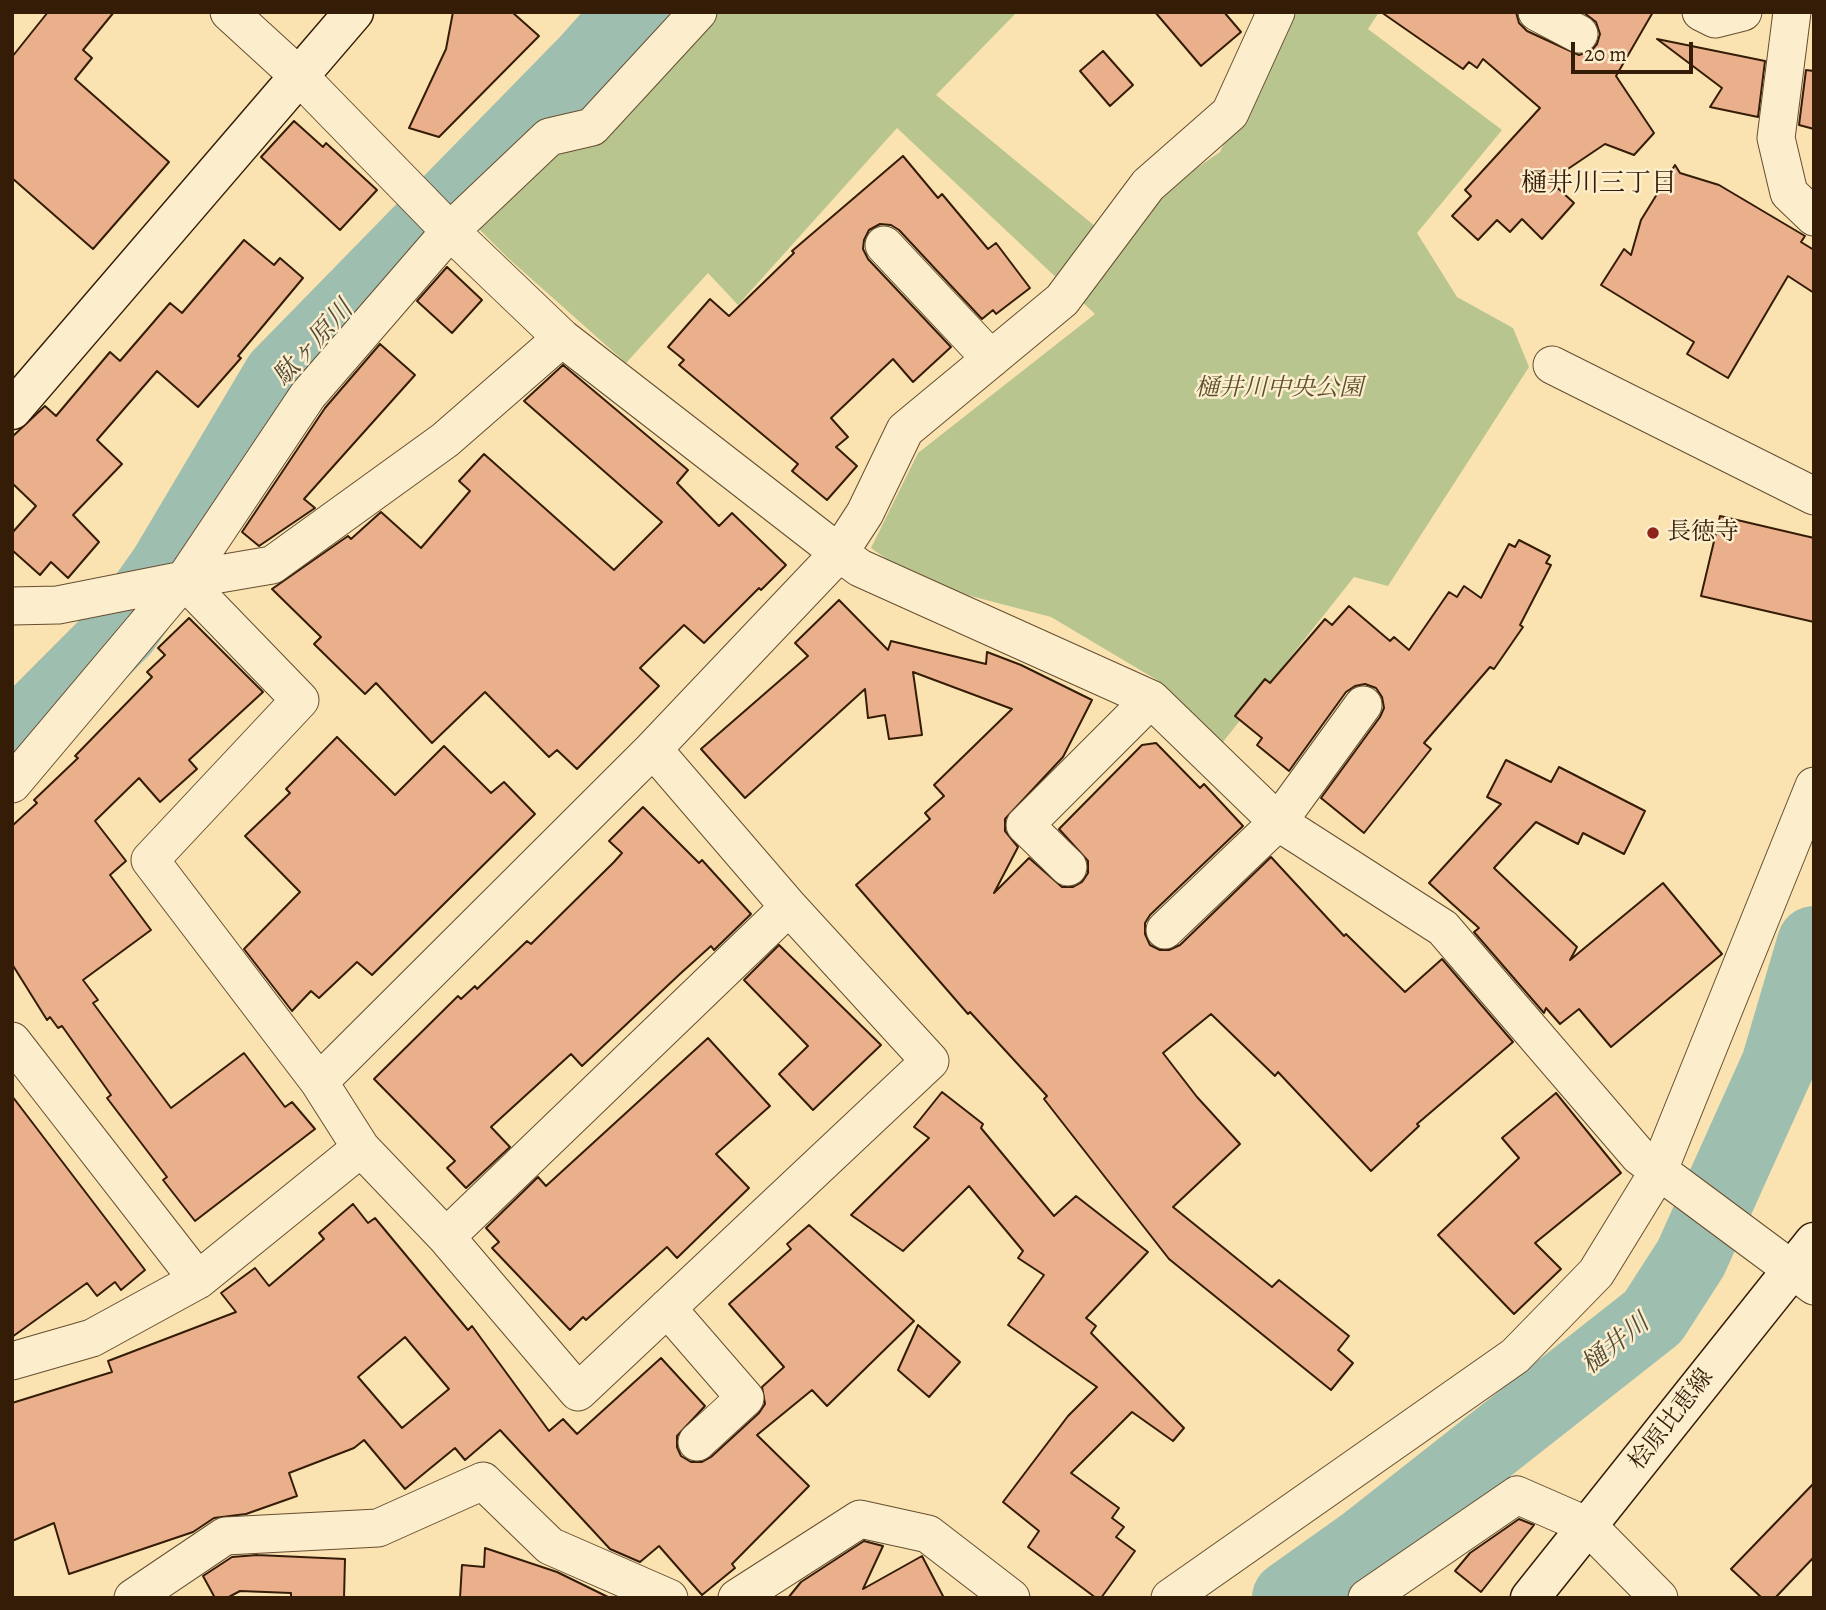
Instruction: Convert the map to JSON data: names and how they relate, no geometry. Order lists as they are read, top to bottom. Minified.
{"streets":{"street":["桧原比恵線"]},"districts":["樋井川三丁目"],"water":["駄ヶ原川","樋井川"],"parks":["樋井川中央公園"],"places":["長徳寺"],"scale_bar":"20 m"}
